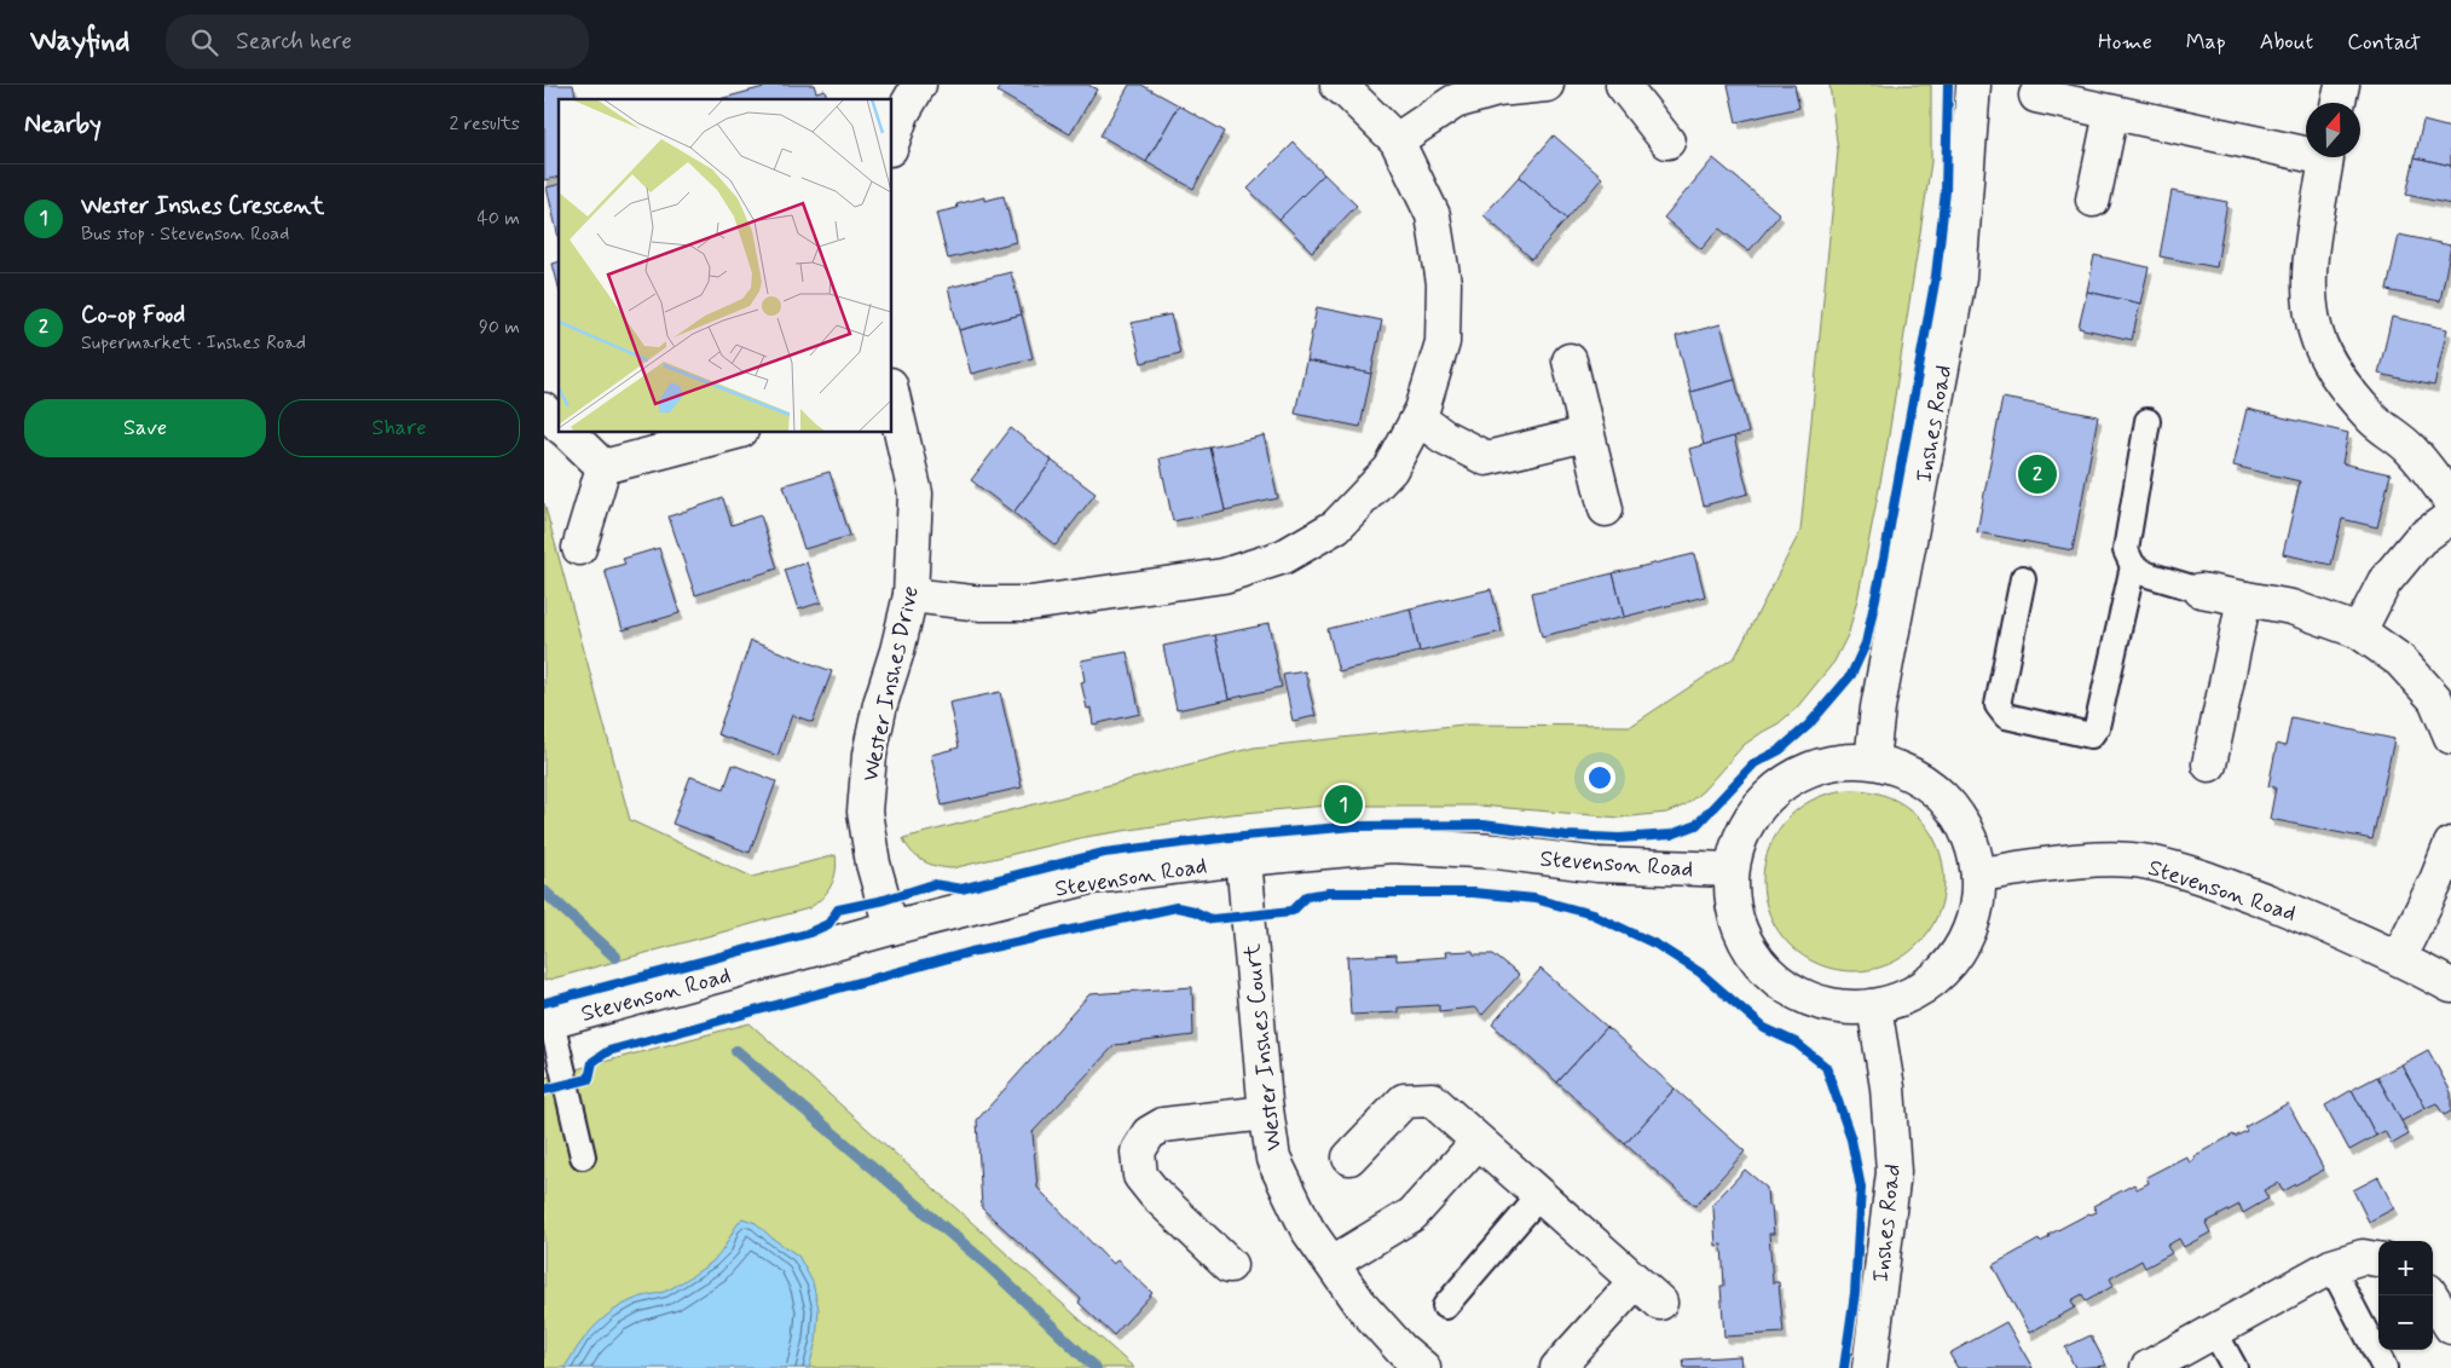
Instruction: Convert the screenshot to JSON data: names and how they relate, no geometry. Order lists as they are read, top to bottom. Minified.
{"streets":{"street":["Inshes Road","Wester Inshes Drive","Stevenson Road","Wester Inshes Court"]},"crossings":[["Wester Inshes Drive","Stevenson Road"],["Stevenson Road","Wester Inshes Court"]],"north":"top","page":{"header":"Wayfind","search":"Search here","nav":["Home","Map","About","Contact"],"heading":["Nearby","2 results"],"list":[{"mark":"1","name":"Wester Inshes Crescent","note":"Bus stop · Stevenson Road","value":"40 m"},{"mark":"2","name":"Co-op Food","note":"Supermarket · Inshes Road","value":"90 m"}],"buttons":["Save","Share"],"pins":["2","1"],"map_buttons":["+","−"]}}
